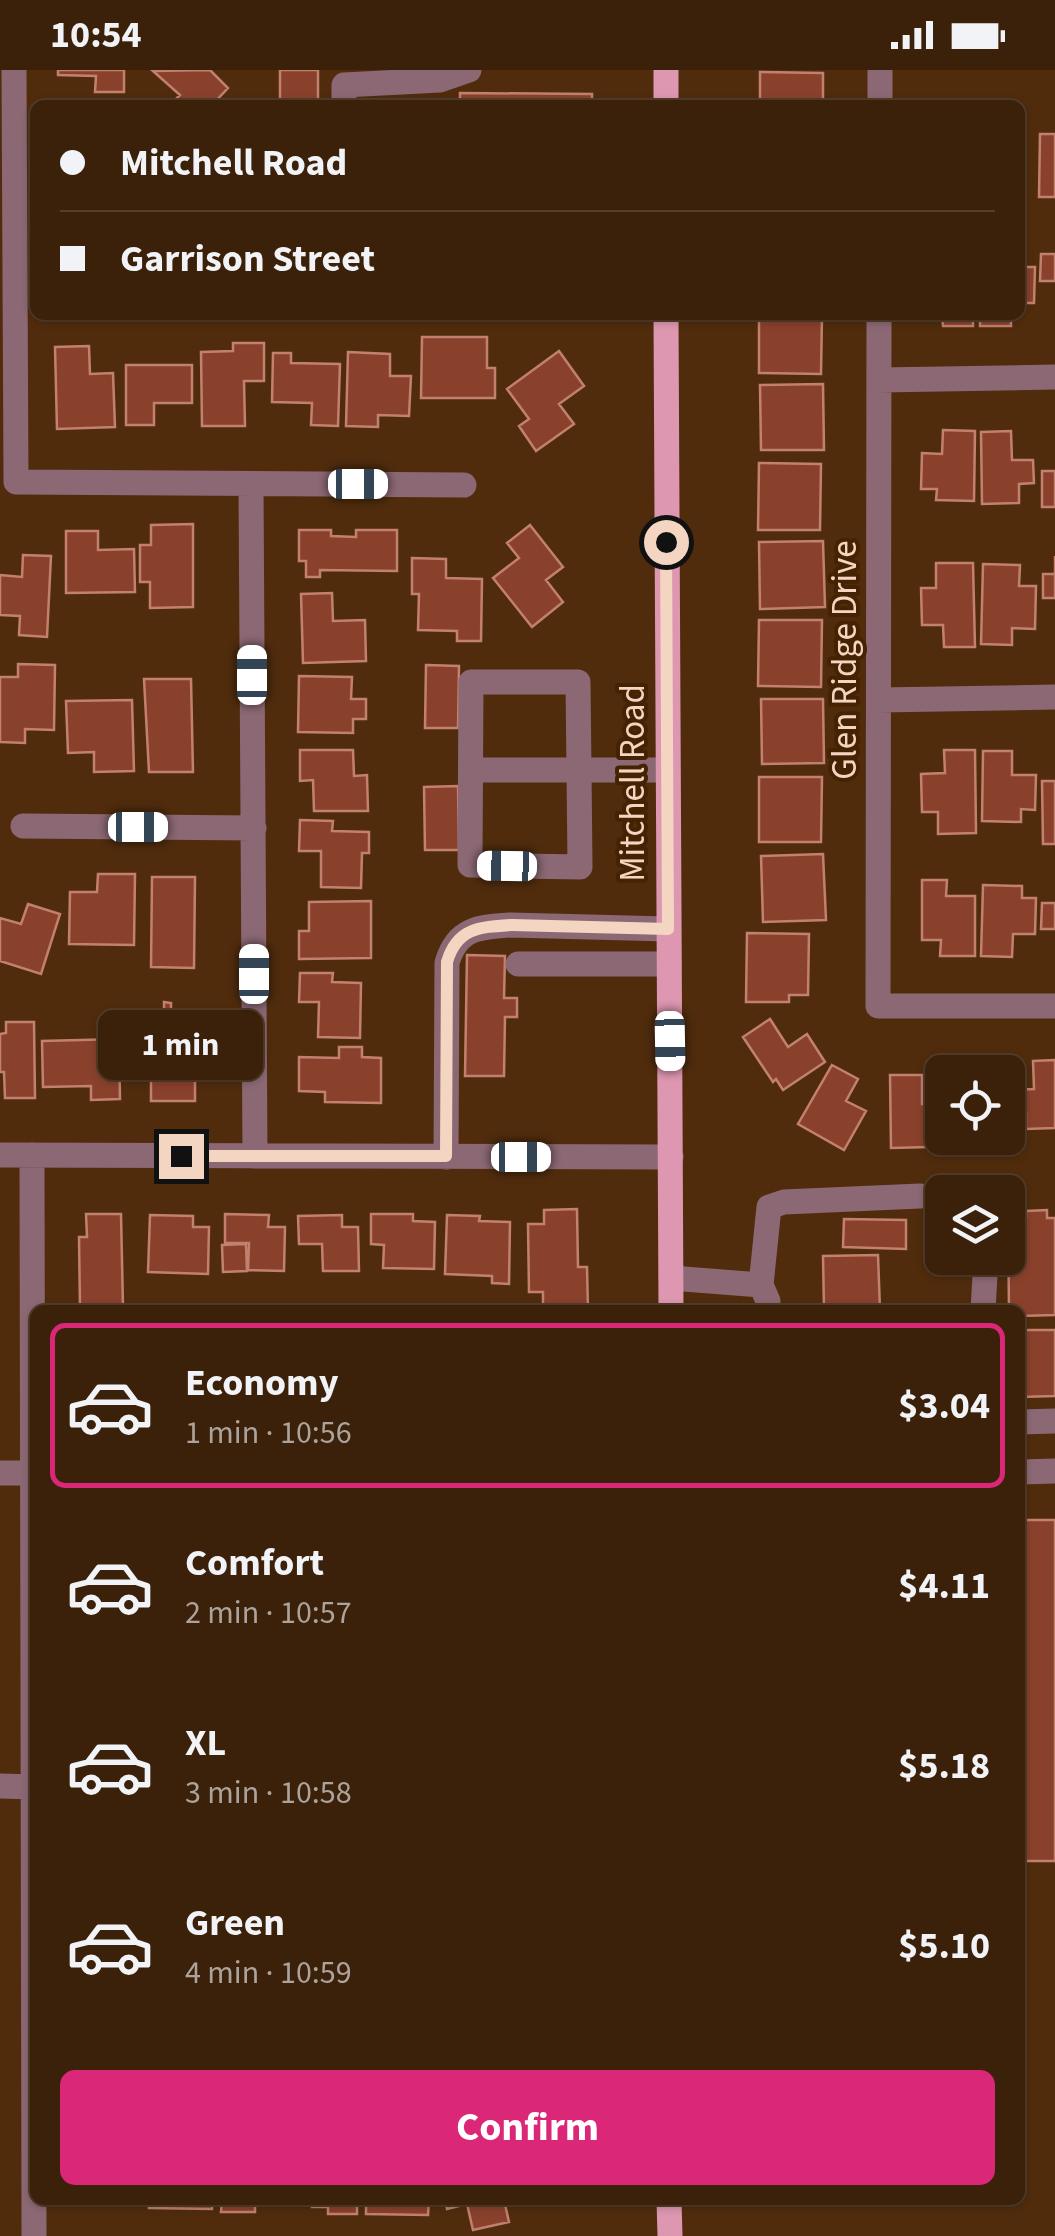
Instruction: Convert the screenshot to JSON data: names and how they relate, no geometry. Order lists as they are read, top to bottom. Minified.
{"streets":{"main road":["Mitchell Road"],"street":["Glen Ridge Drive"]},"page":{"status":"10:54","banner":["Mitchell Road","Garrison Street"],"bubble":"1 min","list":[{"name":"Economy","note":"1 min · 10:56","value":"$3.04"},{"name":"Comfort","note":"2 min · 10:57","value":"$4.11"},{"name":"XL","note":"3 min · 10:58","value":"$5.18"},{"name":"Green","note":"4 min · 10:59","value":"$5.10"}],"buttons":"Confirm"}}
